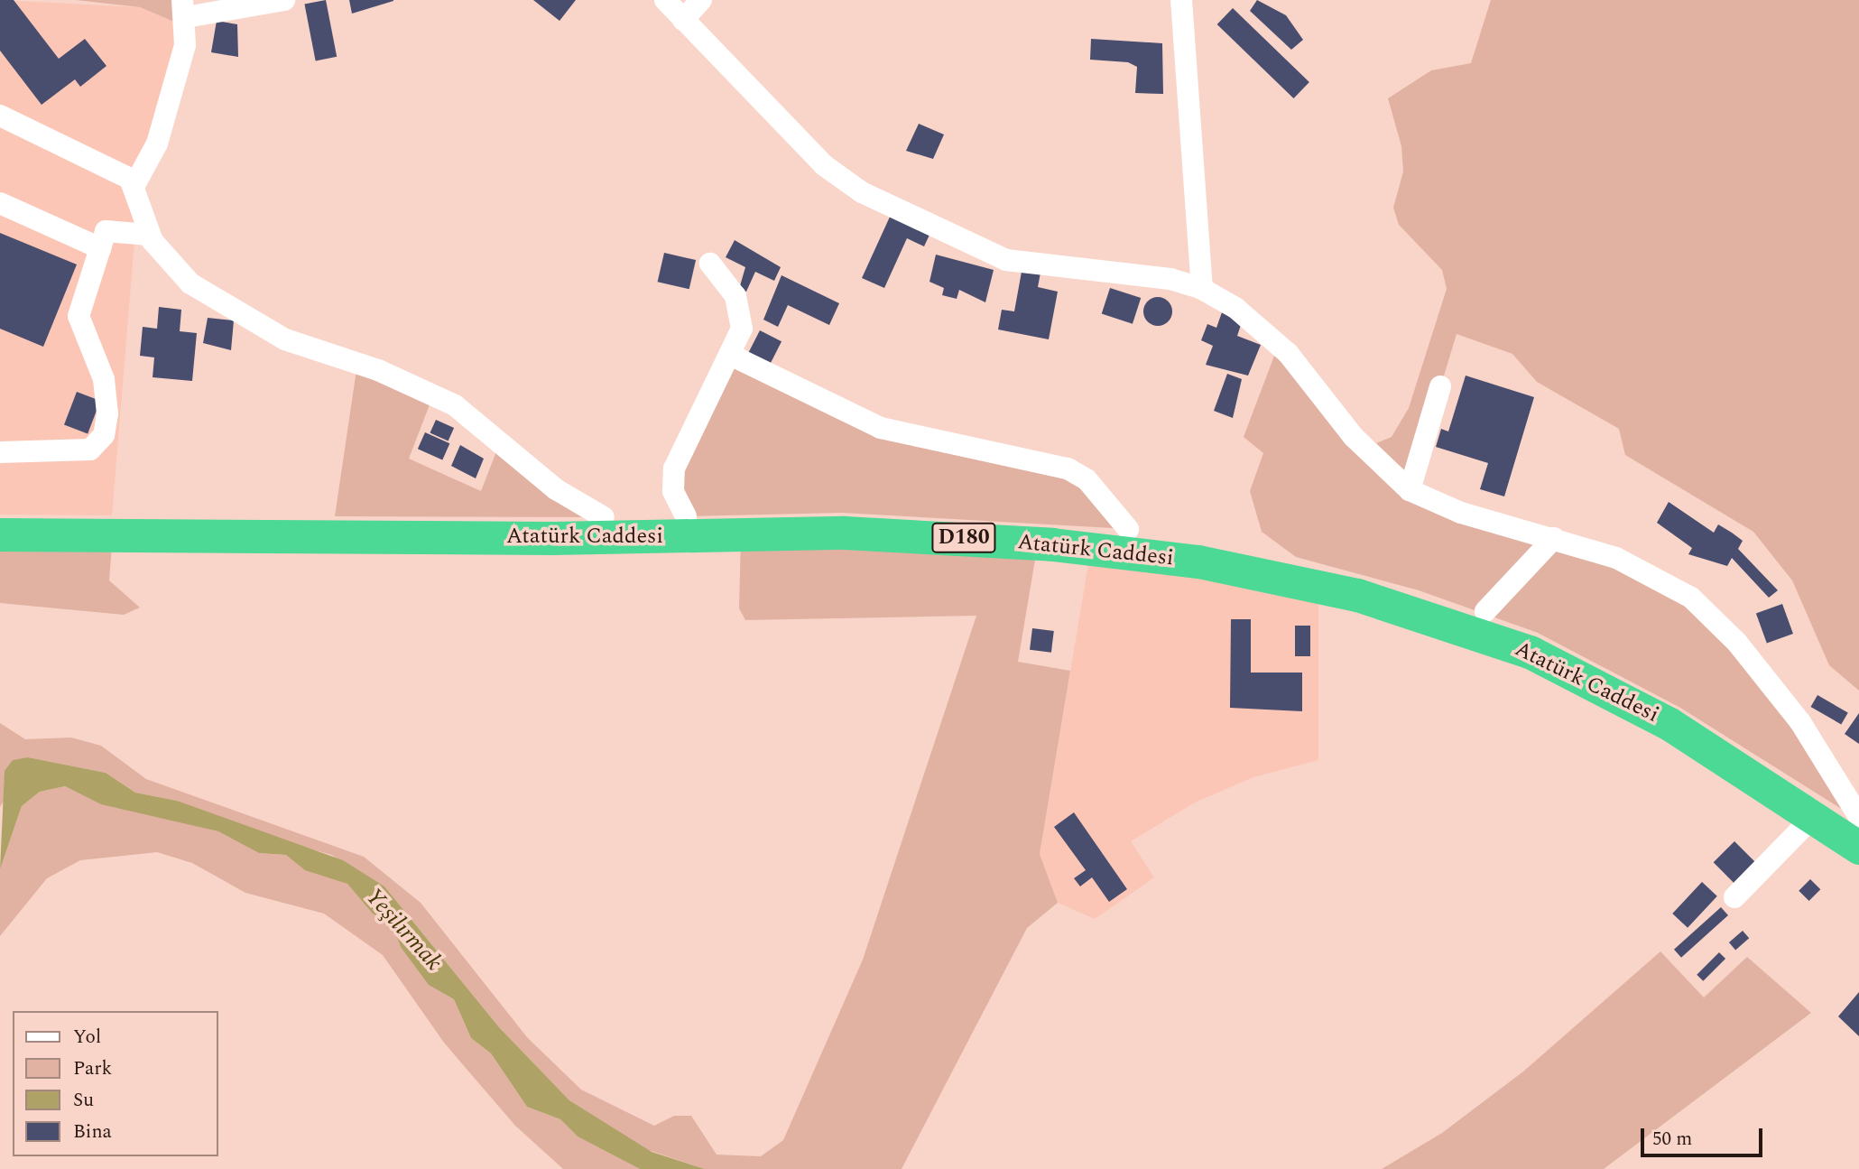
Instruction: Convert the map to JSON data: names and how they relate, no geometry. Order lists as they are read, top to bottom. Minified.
{"streets":{"highway":["Atatürk Caddesi","D180"]},"water":["Yeşilırmak"],"legend":["Yol","Park","Su","Bina"],"scale_bar":"50 m"}
